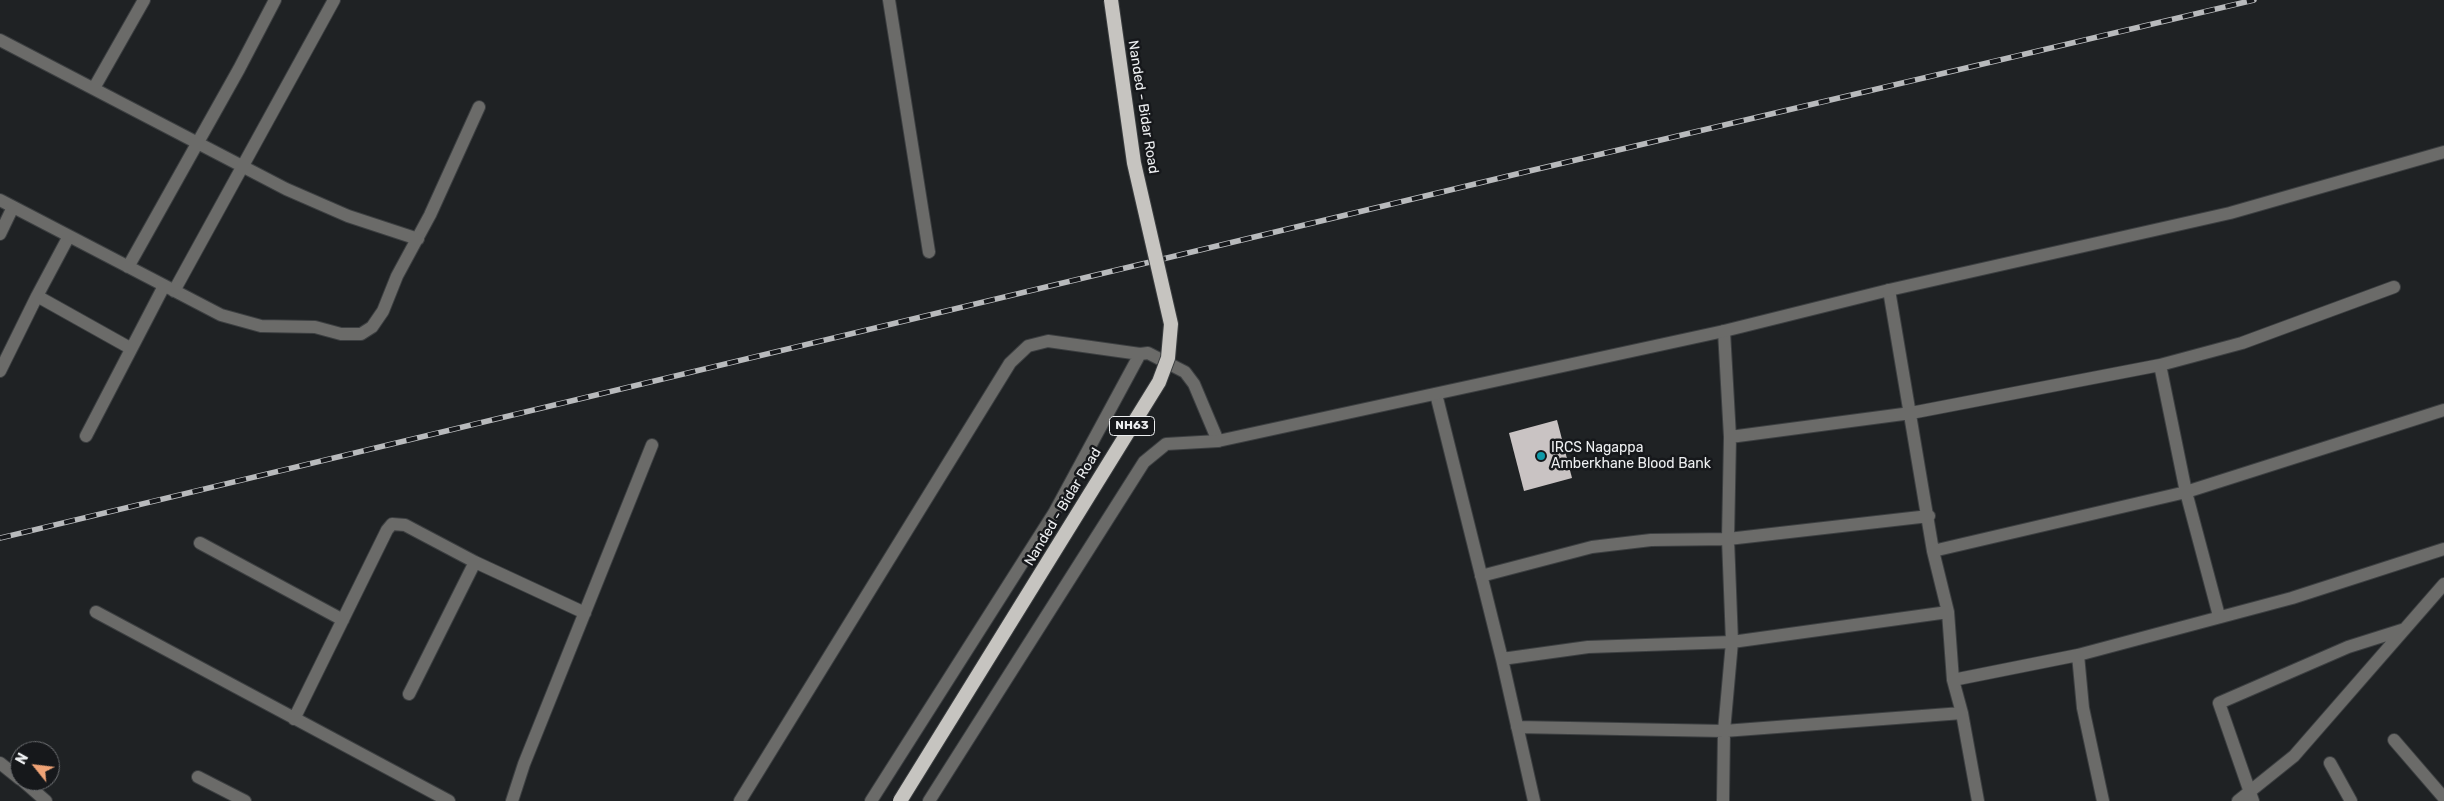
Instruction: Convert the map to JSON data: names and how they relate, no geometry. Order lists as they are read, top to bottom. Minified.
{"streets":{"highway":["Nanded - Bidar Road","NH63"]},"places":["IRCS Nagappa Amberkhane Blood Bank"],"north":"top left"}
